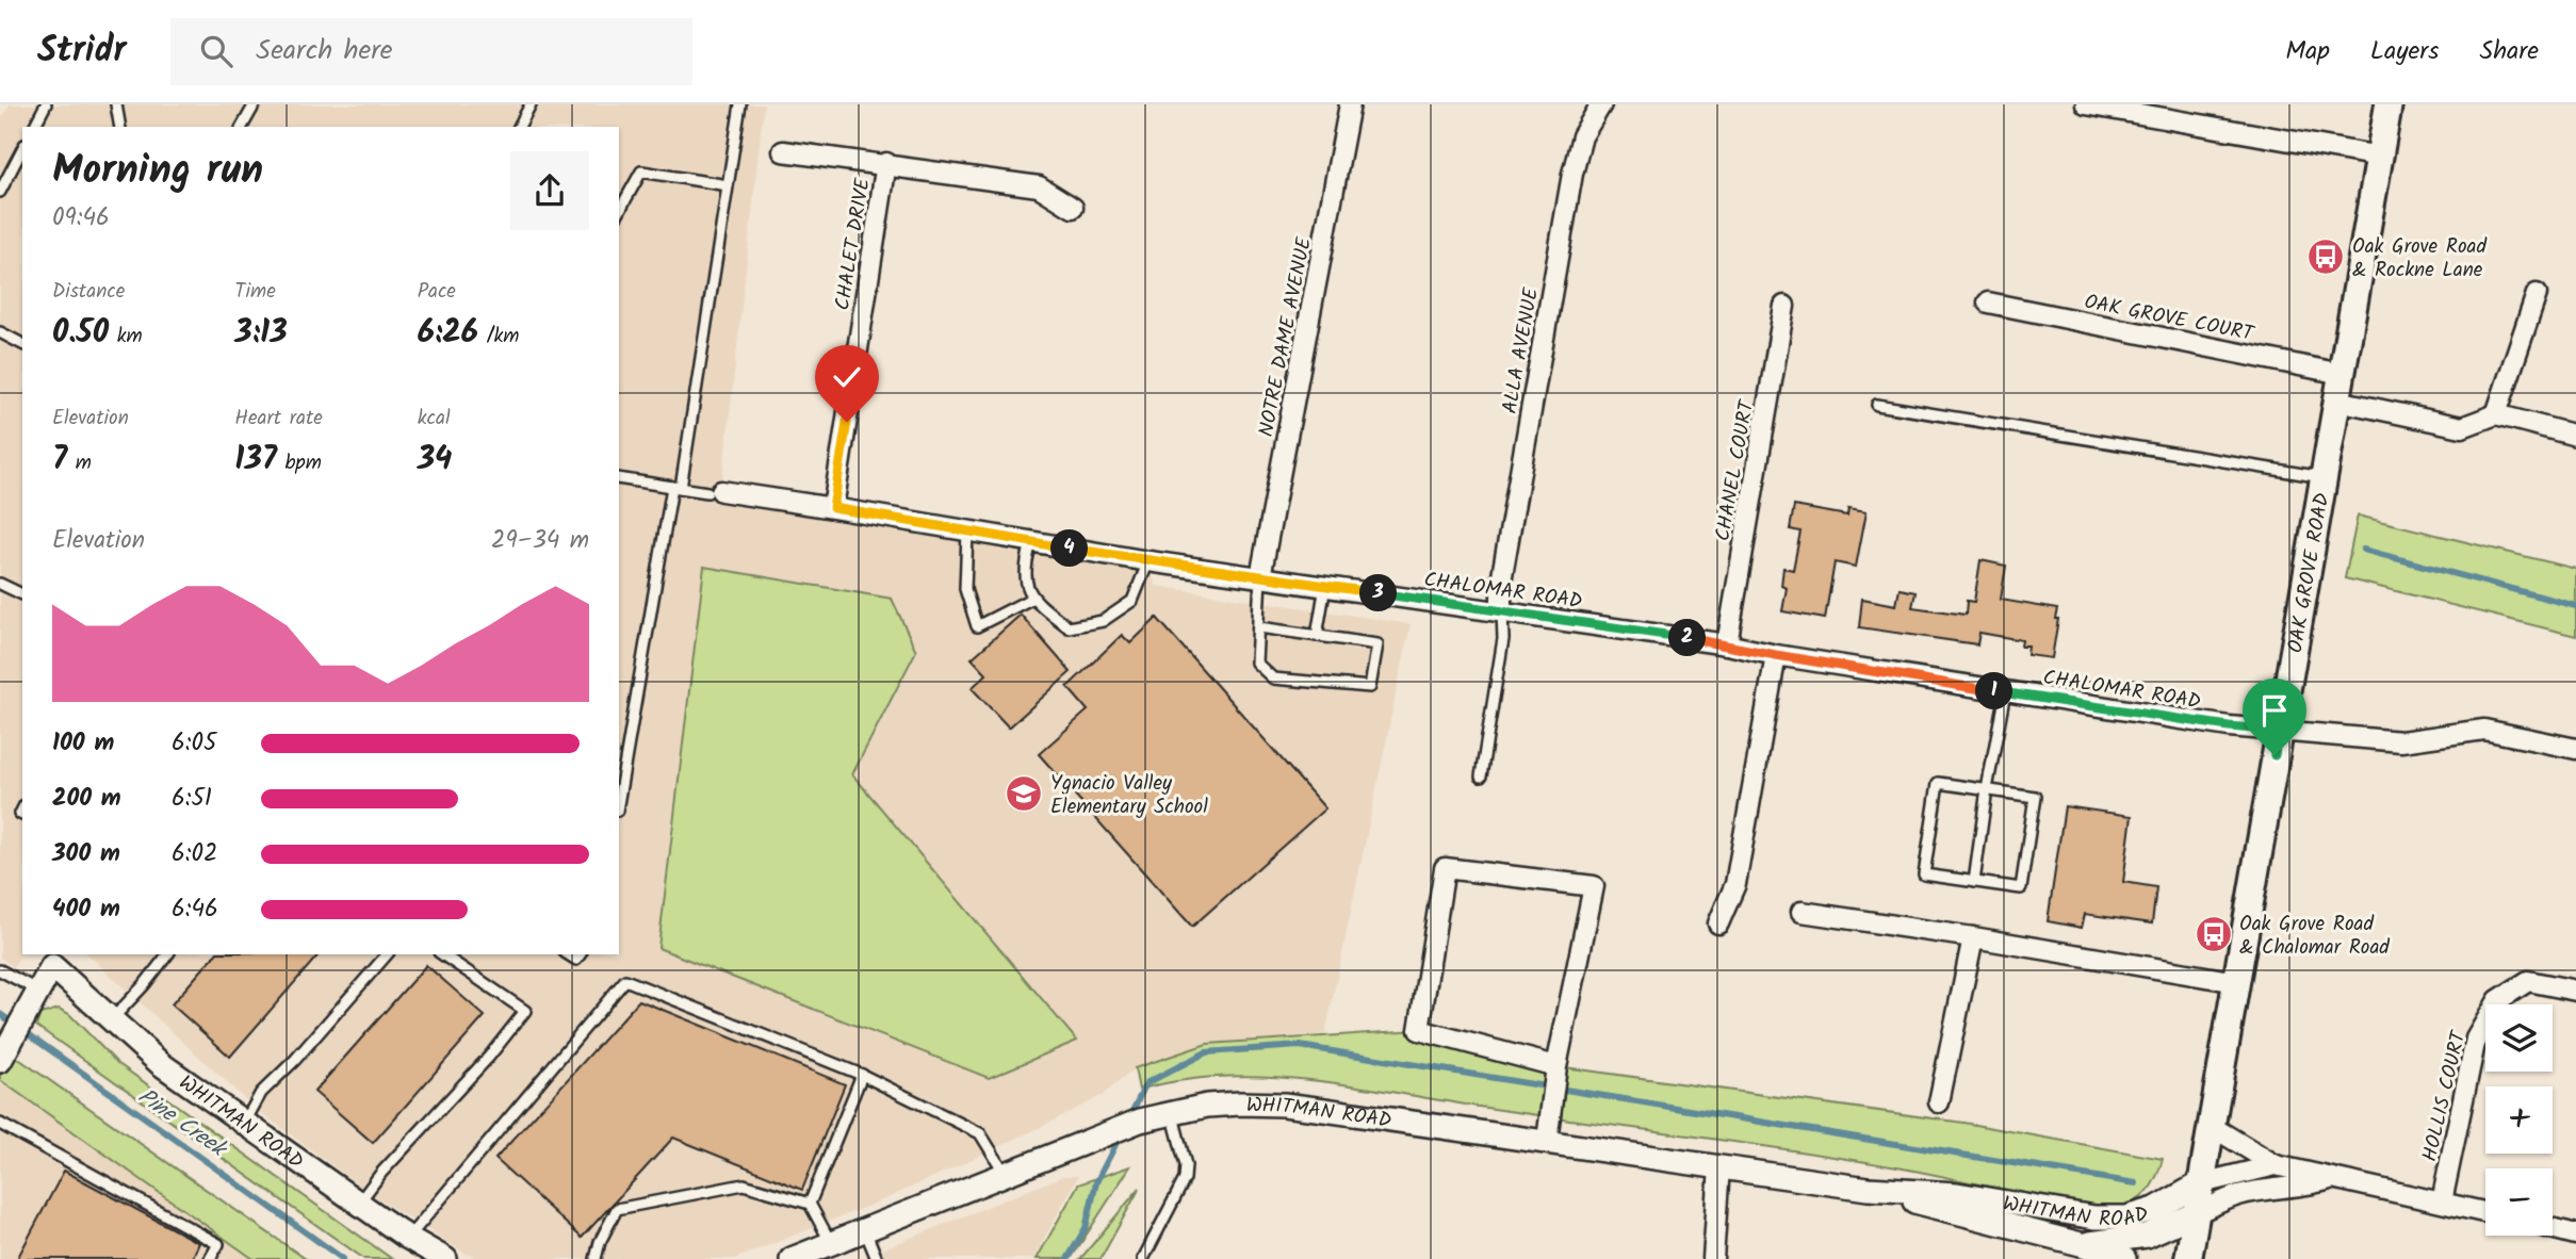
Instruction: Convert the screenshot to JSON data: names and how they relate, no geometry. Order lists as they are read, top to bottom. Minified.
{"streets":{"main road":["OAK GROVE ROAD"],"street":["CHALET DRIVE","OAK GROVE COURT","NOTRE DAME AVENUE","ALLA AVENUE","CHANEL COURT","CHALOMAR ROAD","HOLLIS COURT","WHITMAN ROAD"]},"crossings":[["CHALET DRIVE","CHALOMAR ROAD"],["OAK GROVE COURT","OAK GROVE ROAD"],["NOTRE DAME AVENUE","CHALOMAR ROAD"],["ALLA AVENUE","CHALOMAR ROAD"],["CHANEL COURT","CHALOMAR ROAD"],["OAK GROVE ROAD","CHALOMAR ROAD"],["OAK GROVE ROAD","WHITMAN ROAD"],["HOLLIS COURT","WHITMAN ROAD"]],"water":["Pine Creek"],"places":{"bus stop":["Oak Grove Road & Rockne Lane","Oak Grove Road & Chalomar Road"],"school or university":["Ygnacio Valley Elementary School"]},"page":{"header":"Stridr","search":"Search here","nav":["Map","Layers","Share"],"heading":["Morning run","09:46"],"stats":[["Distance","0.50 km"],["Time","3:13"],["Pace","6:26 /km"],["Elevation","7 m"],["Heart rate","137 bpm"],["kcal","34"]],"chart":["Elevation","29–34 m"],"pins":["4","3","2","1"],"list":[{"name":"100 m","note":"6:05"},{"name":"200 m","note":"6:51"},{"name":"300 m","note":"6:02"},{"name":"400 m","note":"6:46"}],"map_buttons":["+","−"]}}
